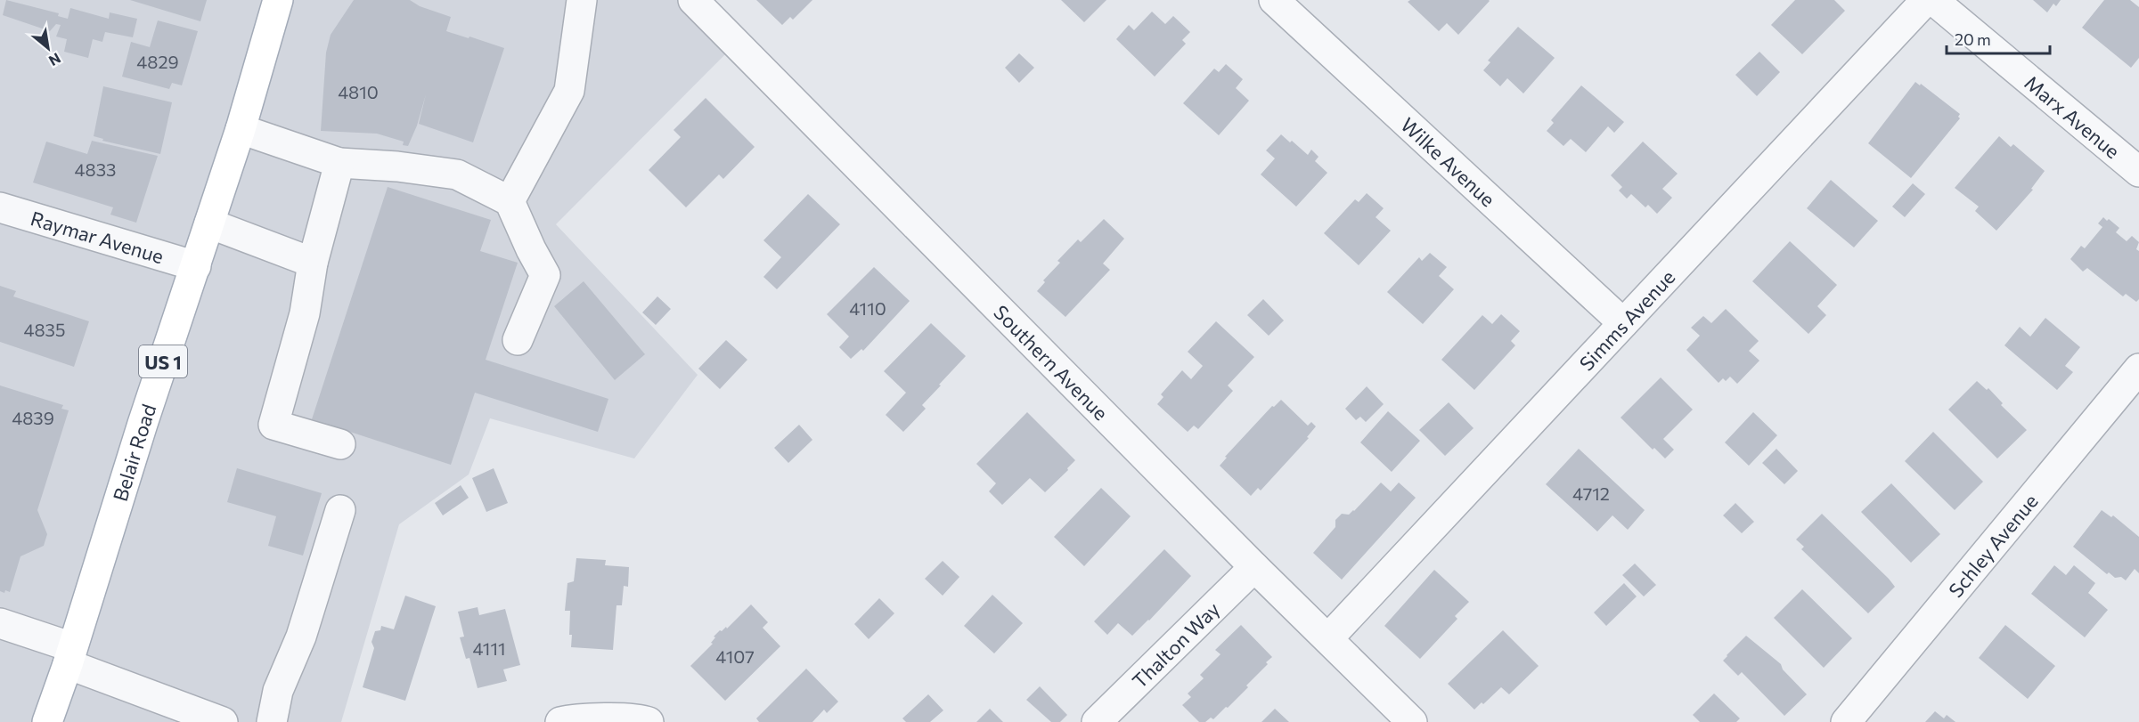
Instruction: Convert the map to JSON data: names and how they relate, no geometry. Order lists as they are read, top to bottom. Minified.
{"streets":{"main road":["US 1","Belair Road"],"street":["Marx Avenue","Wilke Avenue","Raymar Avenue","Simms Avenue","Southern Avenue","Schley Avenue","Thalton Way"]},"crossings":[["Wilke Avenue","Simms Avenue"],["Raymar Avenue","Belair Road"],["Simms Avenue","Southern Avenue"],["Southern Avenue","Thalton Way"]],"house_numbers":["4829","4810","4833","4110","4835","4839","4712","4111","4107"],"scale_bar":"20 m","north":"bottom right"}
